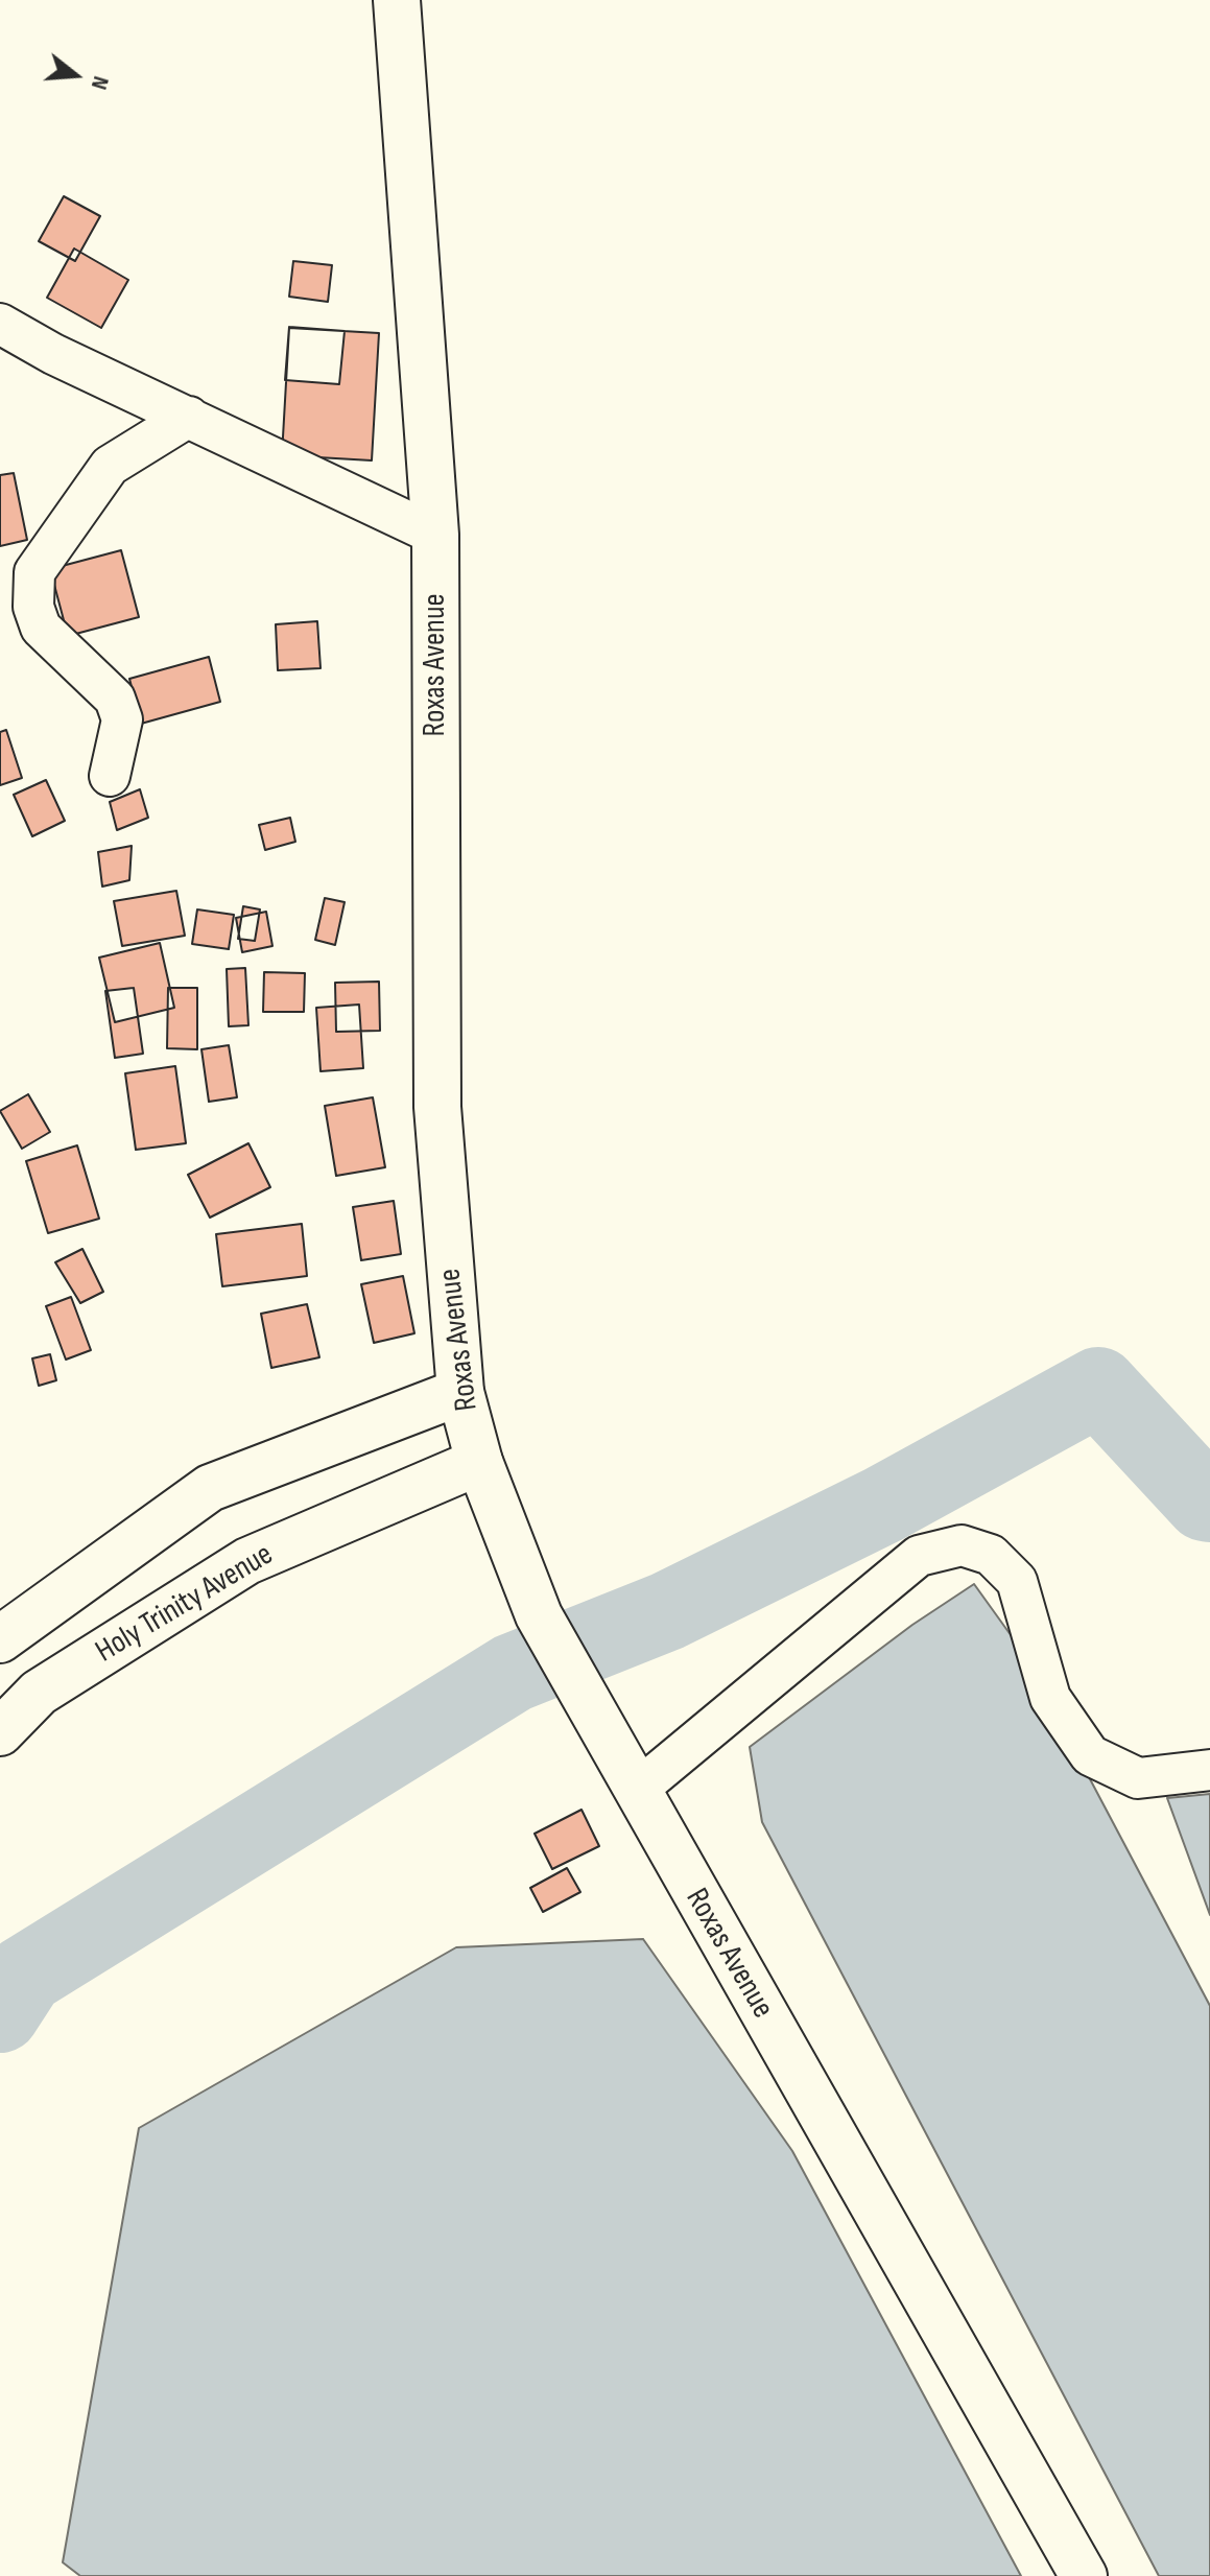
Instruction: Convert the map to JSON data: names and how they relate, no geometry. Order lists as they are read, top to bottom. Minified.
{"streets":{"main road":["Roxas Avenue","Holy Trinity Avenue"]},"crossings":[["Roxas Avenue","Holy Trinity Avenue"]],"north":"right"}
